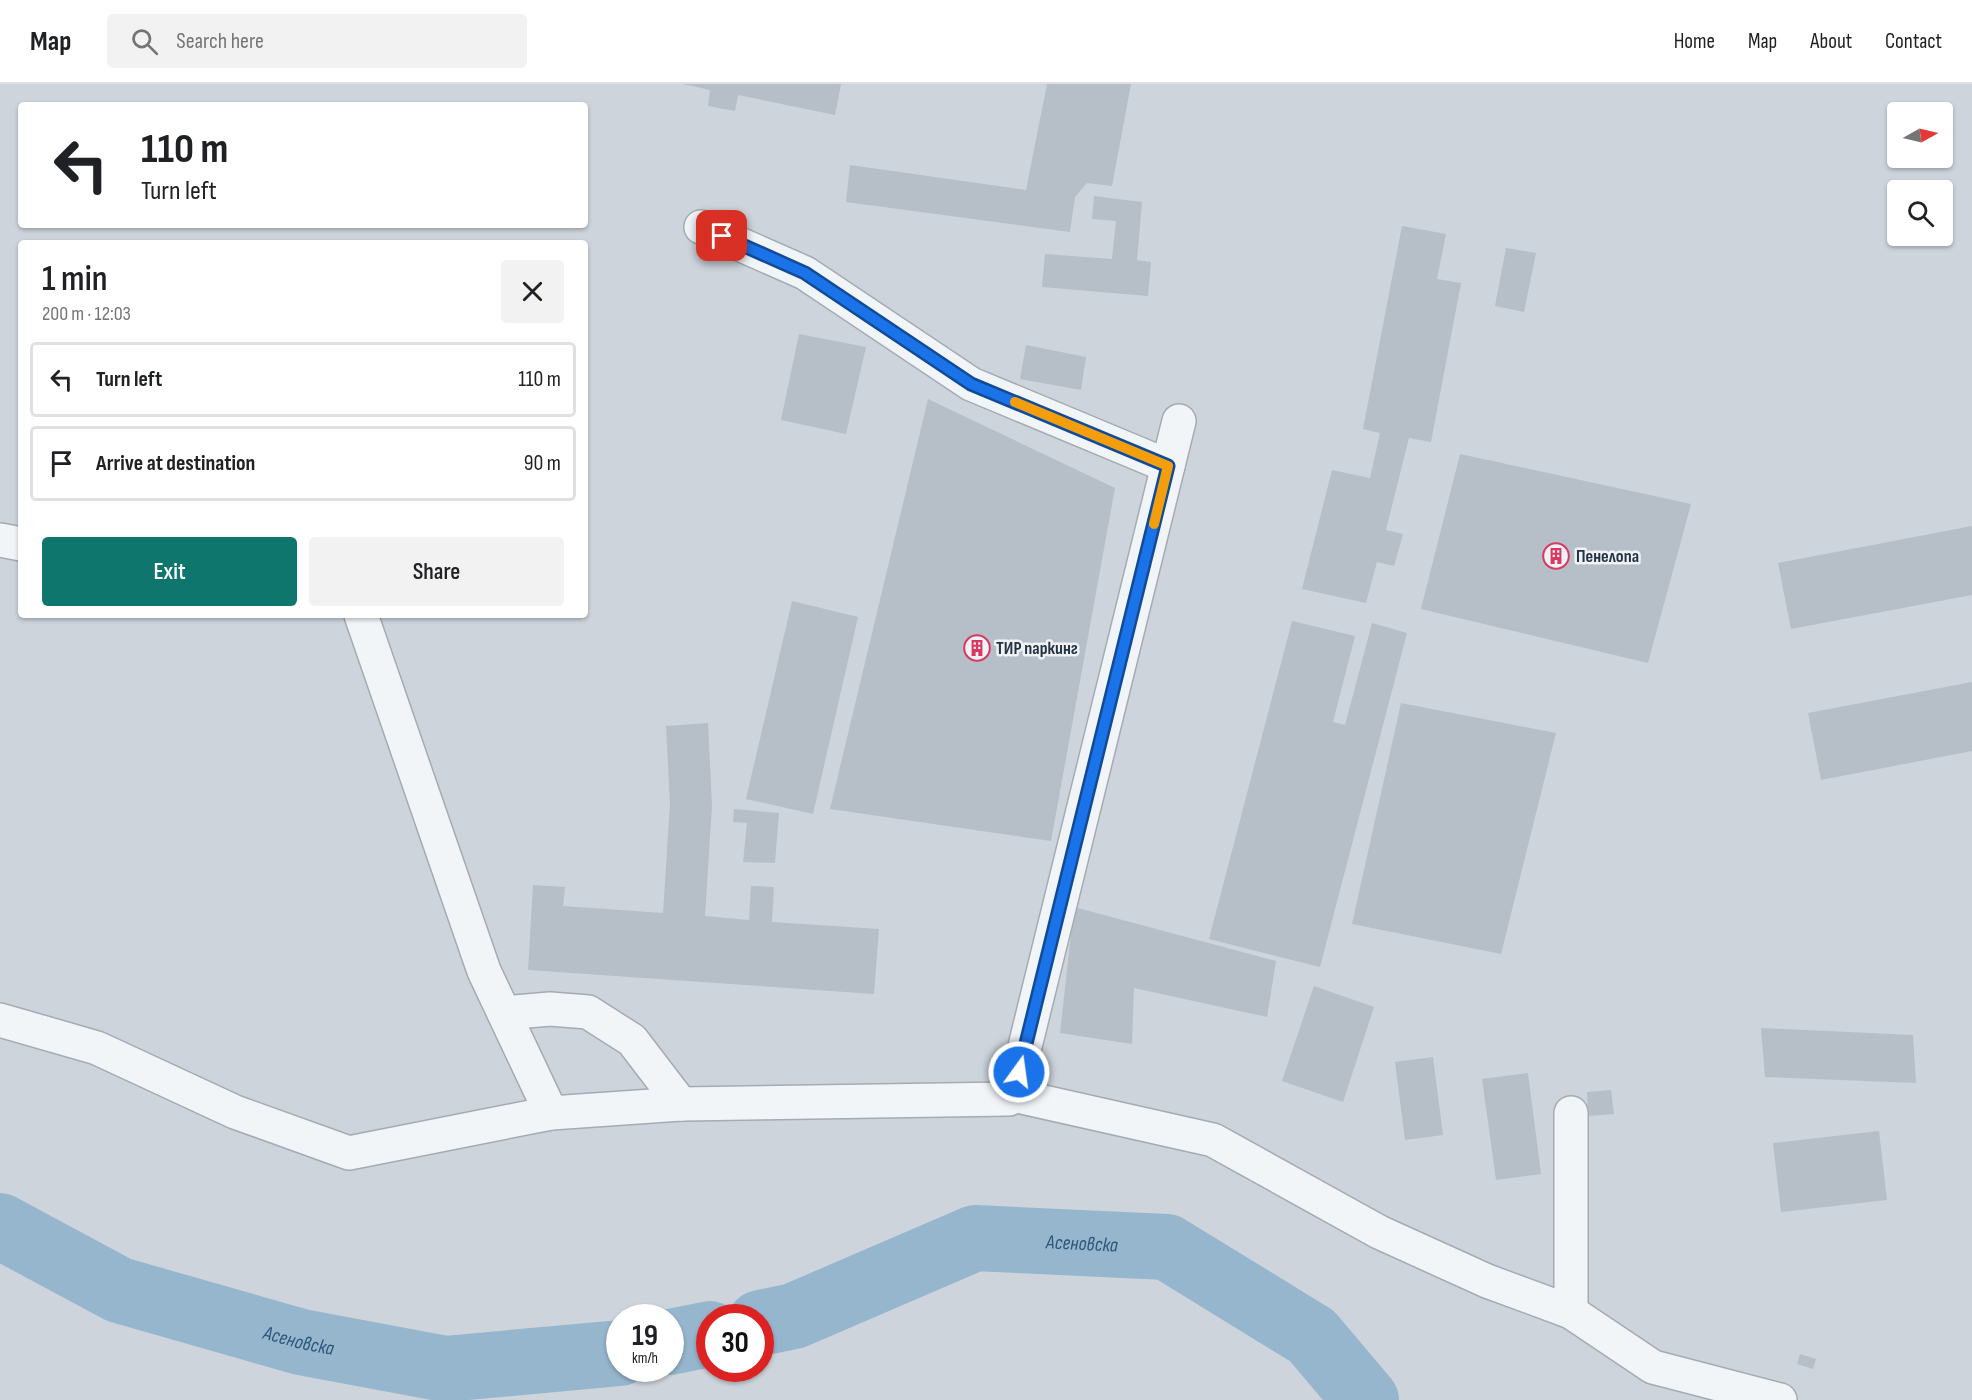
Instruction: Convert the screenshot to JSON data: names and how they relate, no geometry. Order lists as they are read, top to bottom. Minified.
{"water":["Асеновска"],"places":{"building":["Пенелопа","ТИР паркинг"]},"north":"right","page":{"header":"Map","search":"Search here","nav":["Home","Map","About","Contact"],"turn":["110 m","Turn left"],"heading":["1 min","200 m · 12:03"],"list":[{"name":"Turn left","value":"110 m"},{"name":"Arrive at destination","value":"90 m"}],"buttons":["Exit","Share"],"speed":"19 km/h","limit":"30"}}
